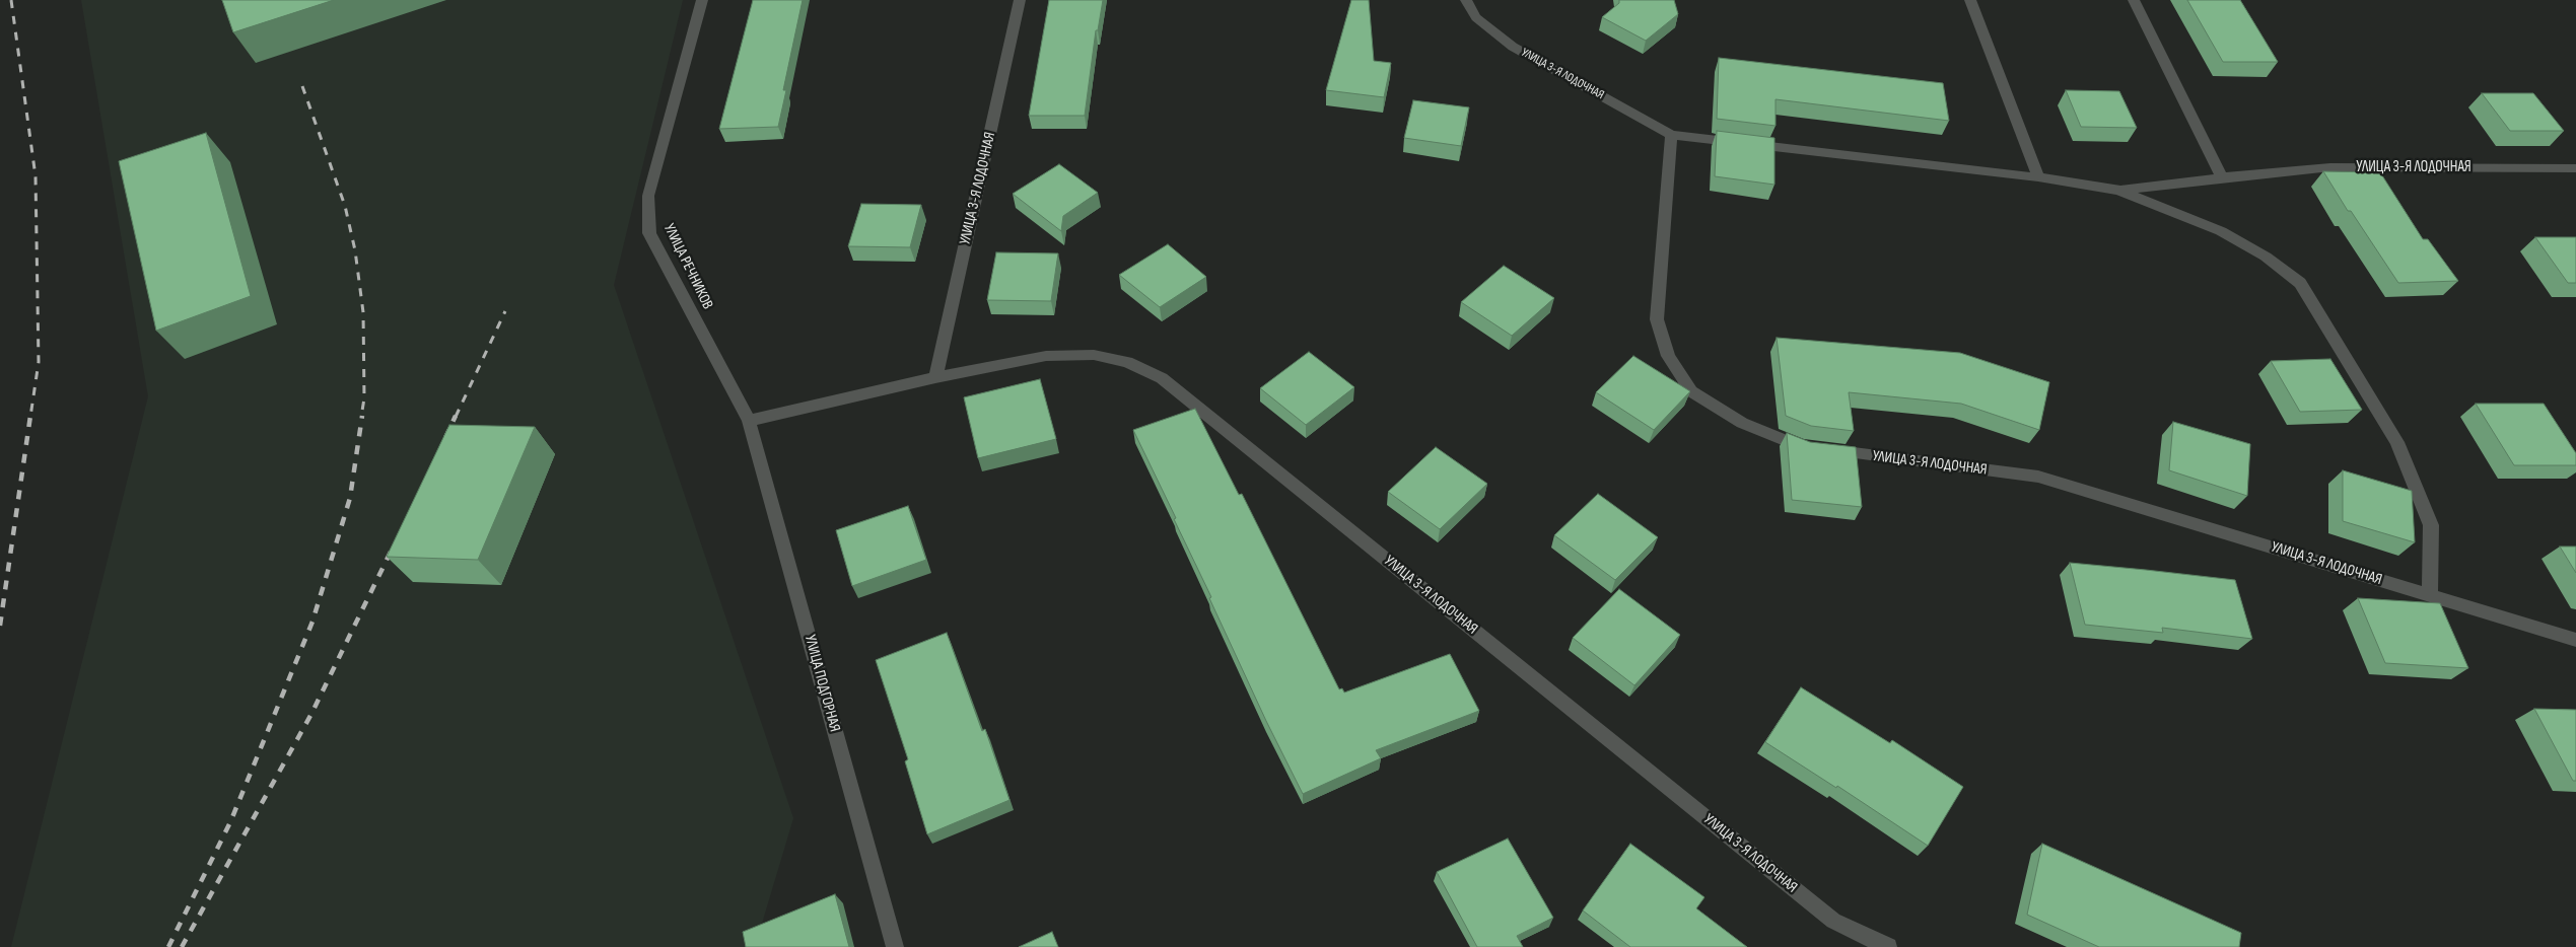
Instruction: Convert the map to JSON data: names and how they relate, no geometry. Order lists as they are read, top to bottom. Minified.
{"streets":{"street":["УЛИЦА 3-Я ЛОДОЧНАЯ","УЛИЦА РЕЧНИКОВ","УЛИЦА ПОДГОРНАЯ"]},"crossings":[["УЛИЦА 3-Я ЛОДОЧНАЯ","УЛИЦА РЕЧНИКОВ"],["УЛИЦА 3-Я ЛОДОЧНАЯ","УЛИЦА ПОДГОРНАЯ"],["УЛИЦА РЕЧНИКОВ","УЛИЦА ПОДГОРНАЯ"]]}
